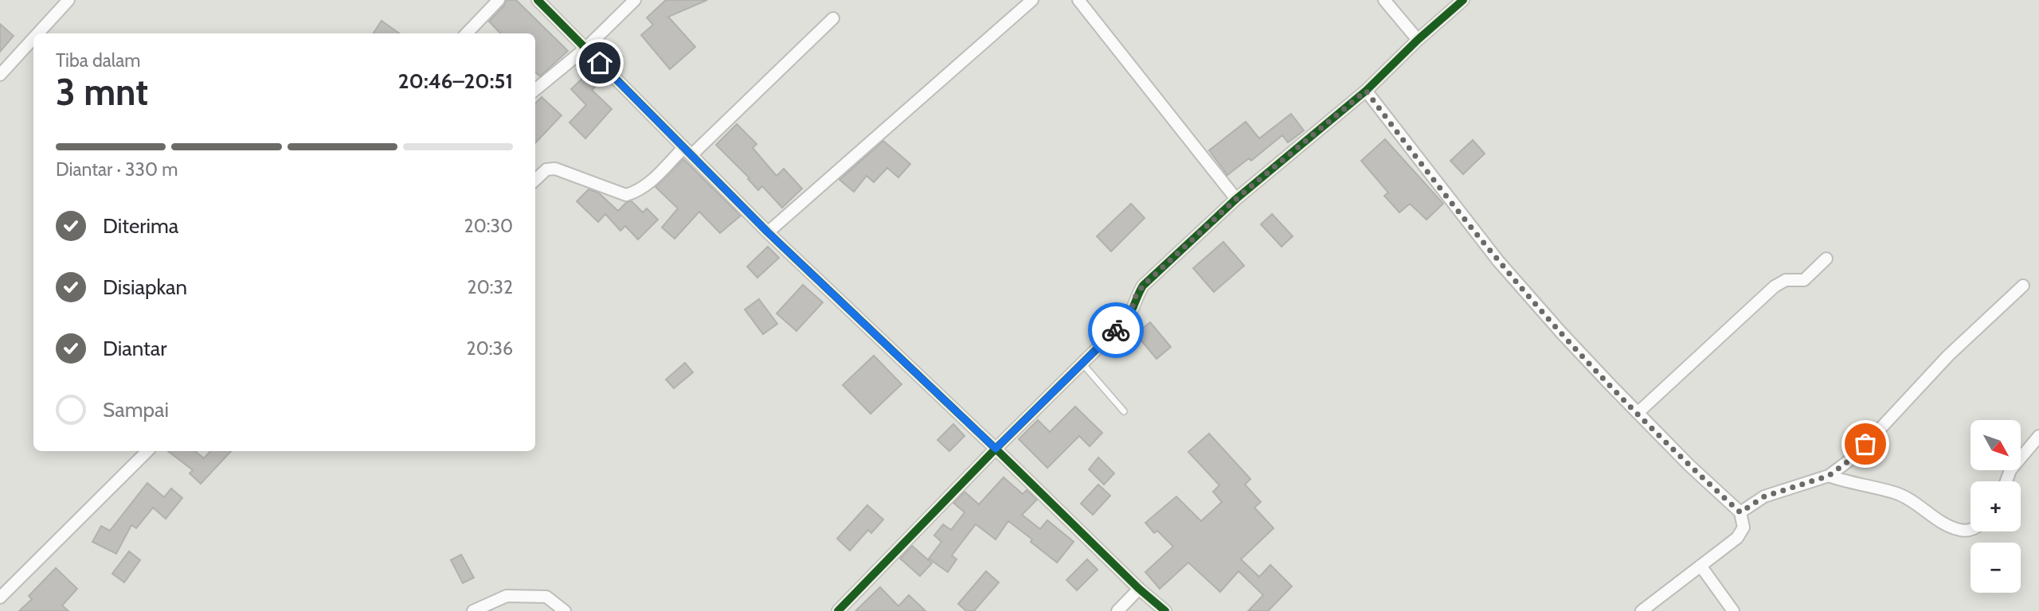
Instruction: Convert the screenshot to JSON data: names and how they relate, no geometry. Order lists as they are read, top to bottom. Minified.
{"north":"bottom right","page":{"heading":["3 mnt","Tiba dalam","20:46–20:51"],"bar":"Diantar · 330 m","list":[["Diterima","20:30"],["Disiapkan","20:32"],["Diantar","20:36"],"Sampai"],"map_buttons":["+","−"]}}
